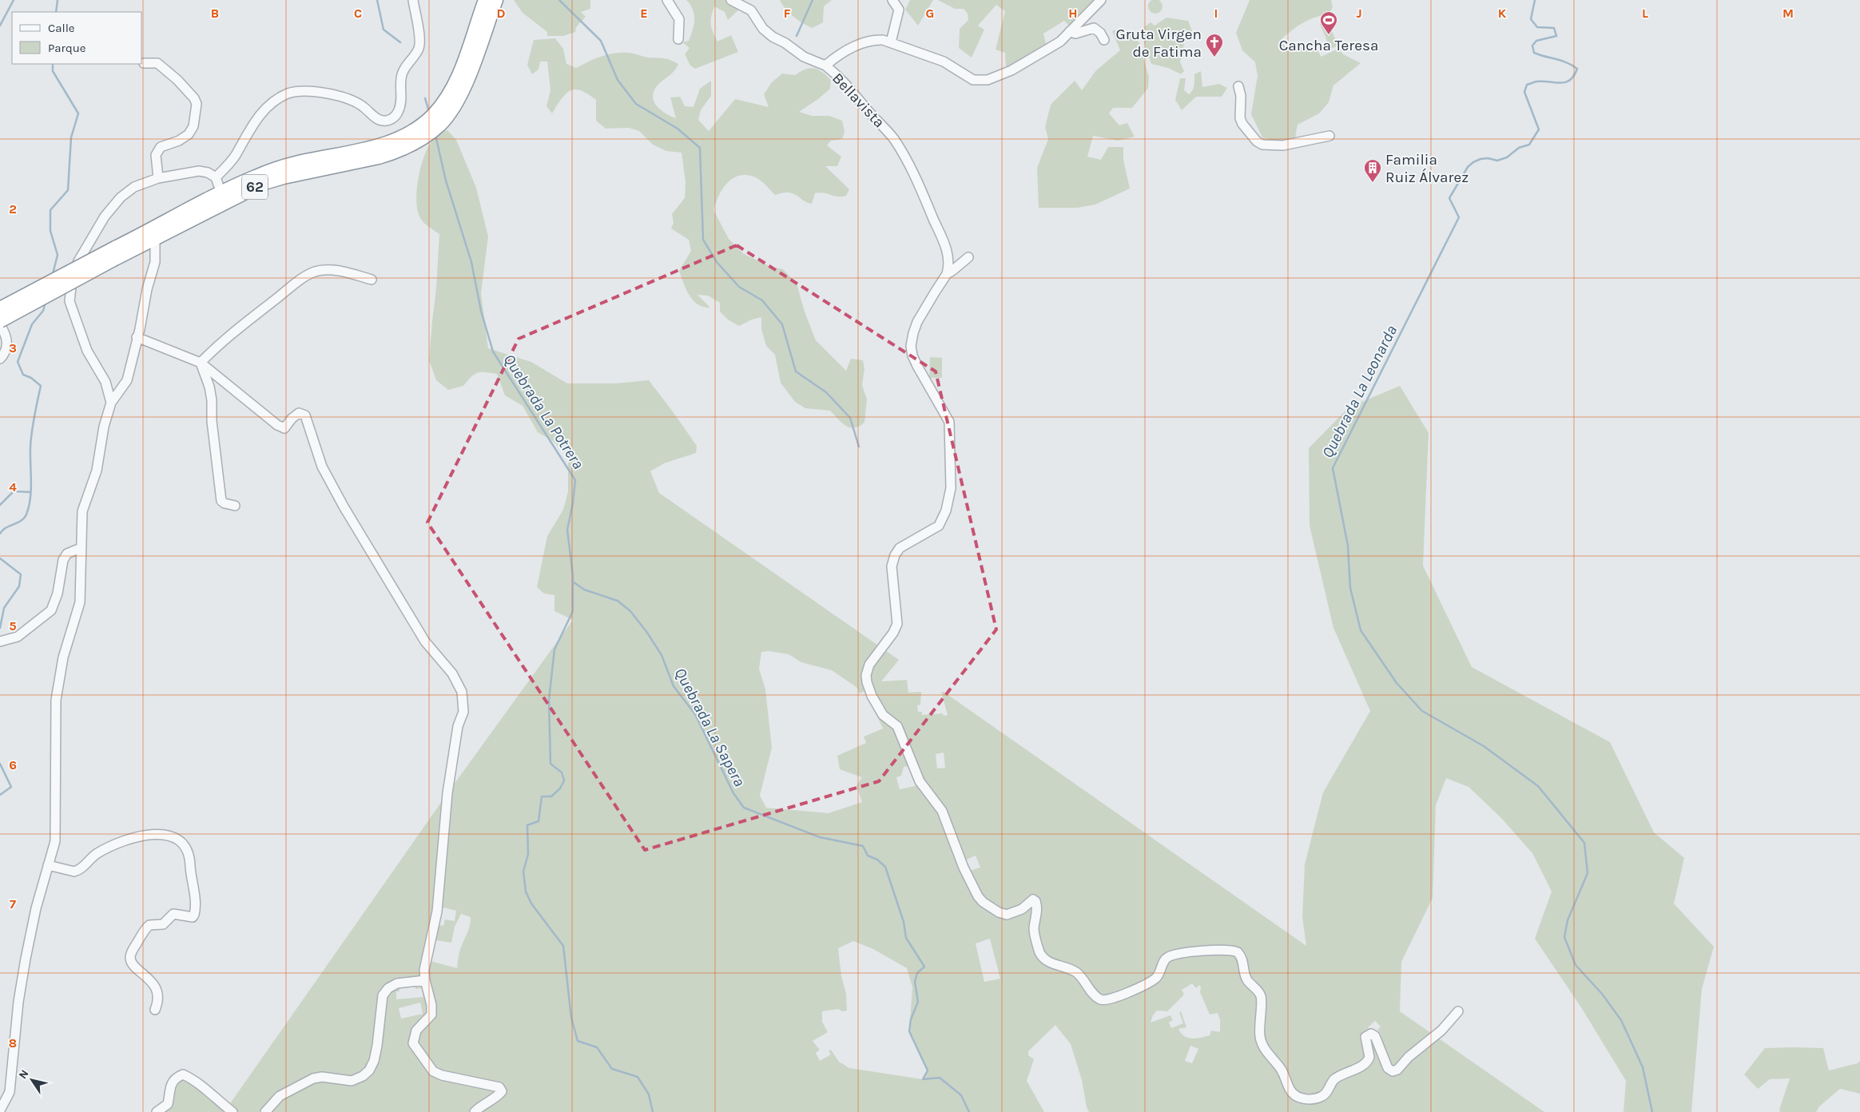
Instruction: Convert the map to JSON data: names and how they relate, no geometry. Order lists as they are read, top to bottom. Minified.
{"streets":{"highway":["62"],"street":["Bellavista"]},"water":["Quebrada La Leonarda","Quebrada La Potrera","Quebrada La Sapera"],"places":{"sports":["Cancha Teresa"],"church":["Gruta Virgen de Fatima"],"building":["Familia Ruiz Álvarez"]},"legend":["Calle","Parque"],"north":"top left","grid":{"columns":["B","C","D","E","F","G","H","I","J","K","L","M"],"rows":["2","3","4","5","6","7","8"]}}
